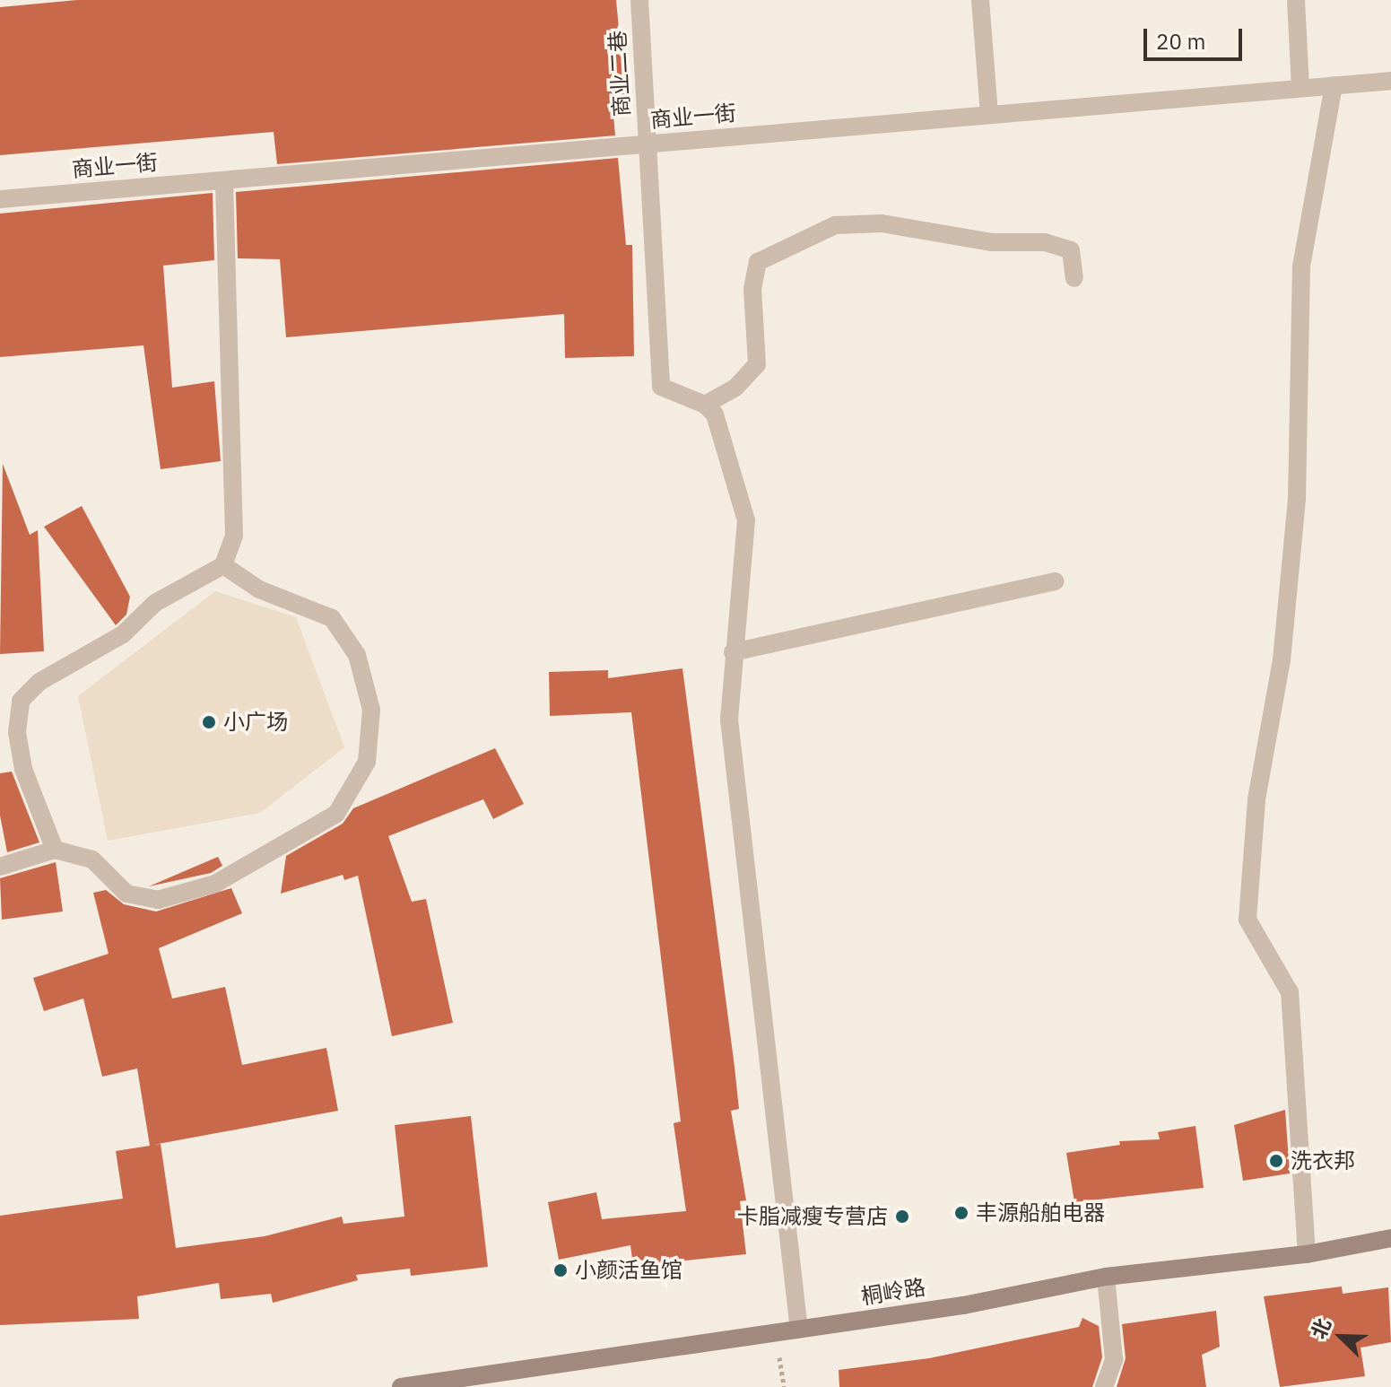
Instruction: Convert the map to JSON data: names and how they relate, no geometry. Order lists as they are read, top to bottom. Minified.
{"streets":{"main road":["桐岭路"],"street":["商业二巷","商业一街"]},"crossings":[["商业二巷","商业一街"]],"places":["小广场","洗衣邦","丰源船舶电器","卡脂减瘦专营店","小颜活鱼馆"],"scale_bar":"20 m","north":"top left"}
